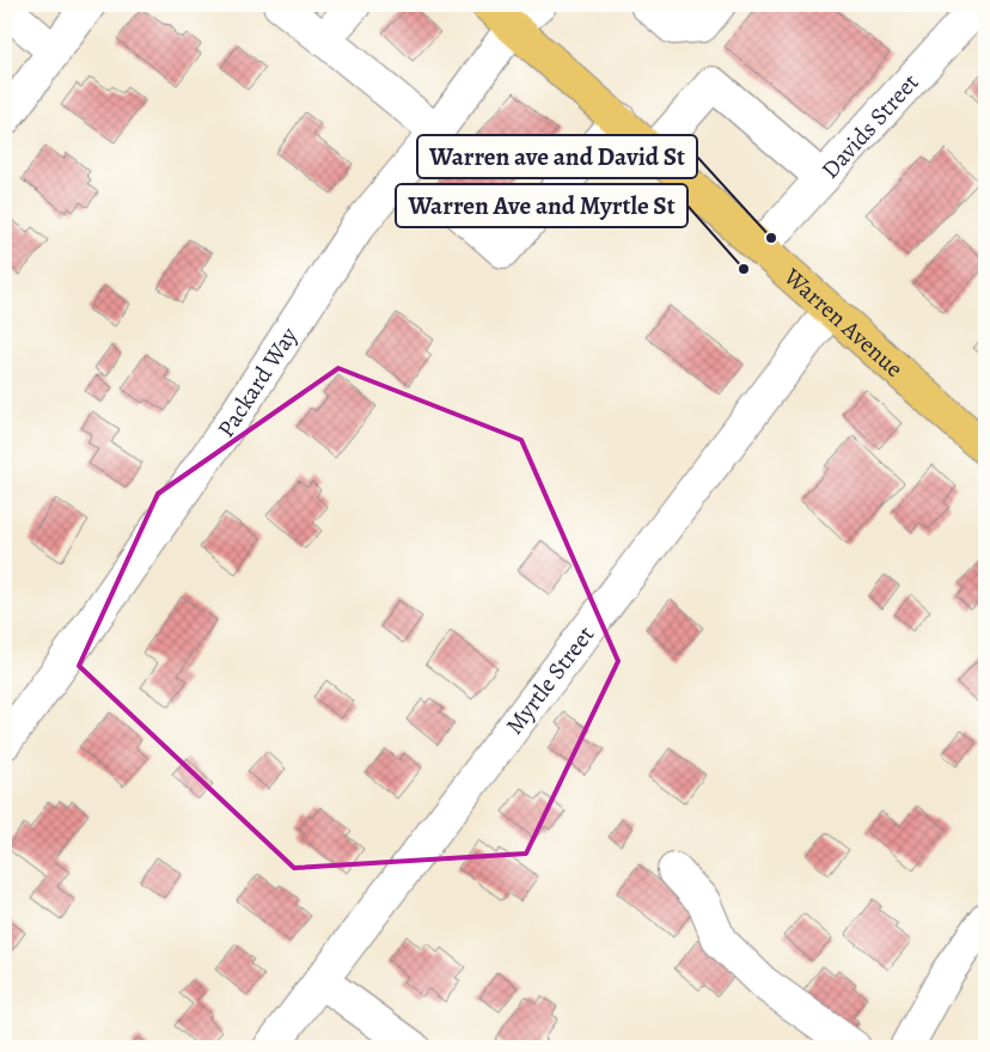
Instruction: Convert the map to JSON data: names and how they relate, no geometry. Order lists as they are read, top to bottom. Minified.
{"streets":{"main road":["Warren Avenue"],"street":["Davids Street","Packard Way","Myrtle Street"]},"crossings":[["Davids Street","Warren Avenue"],["Warren Avenue","Packard Way"],["Warren Avenue","Myrtle Street"]],"places":["Warren ave and David St","Warren Ave and Myrtle St"]}
